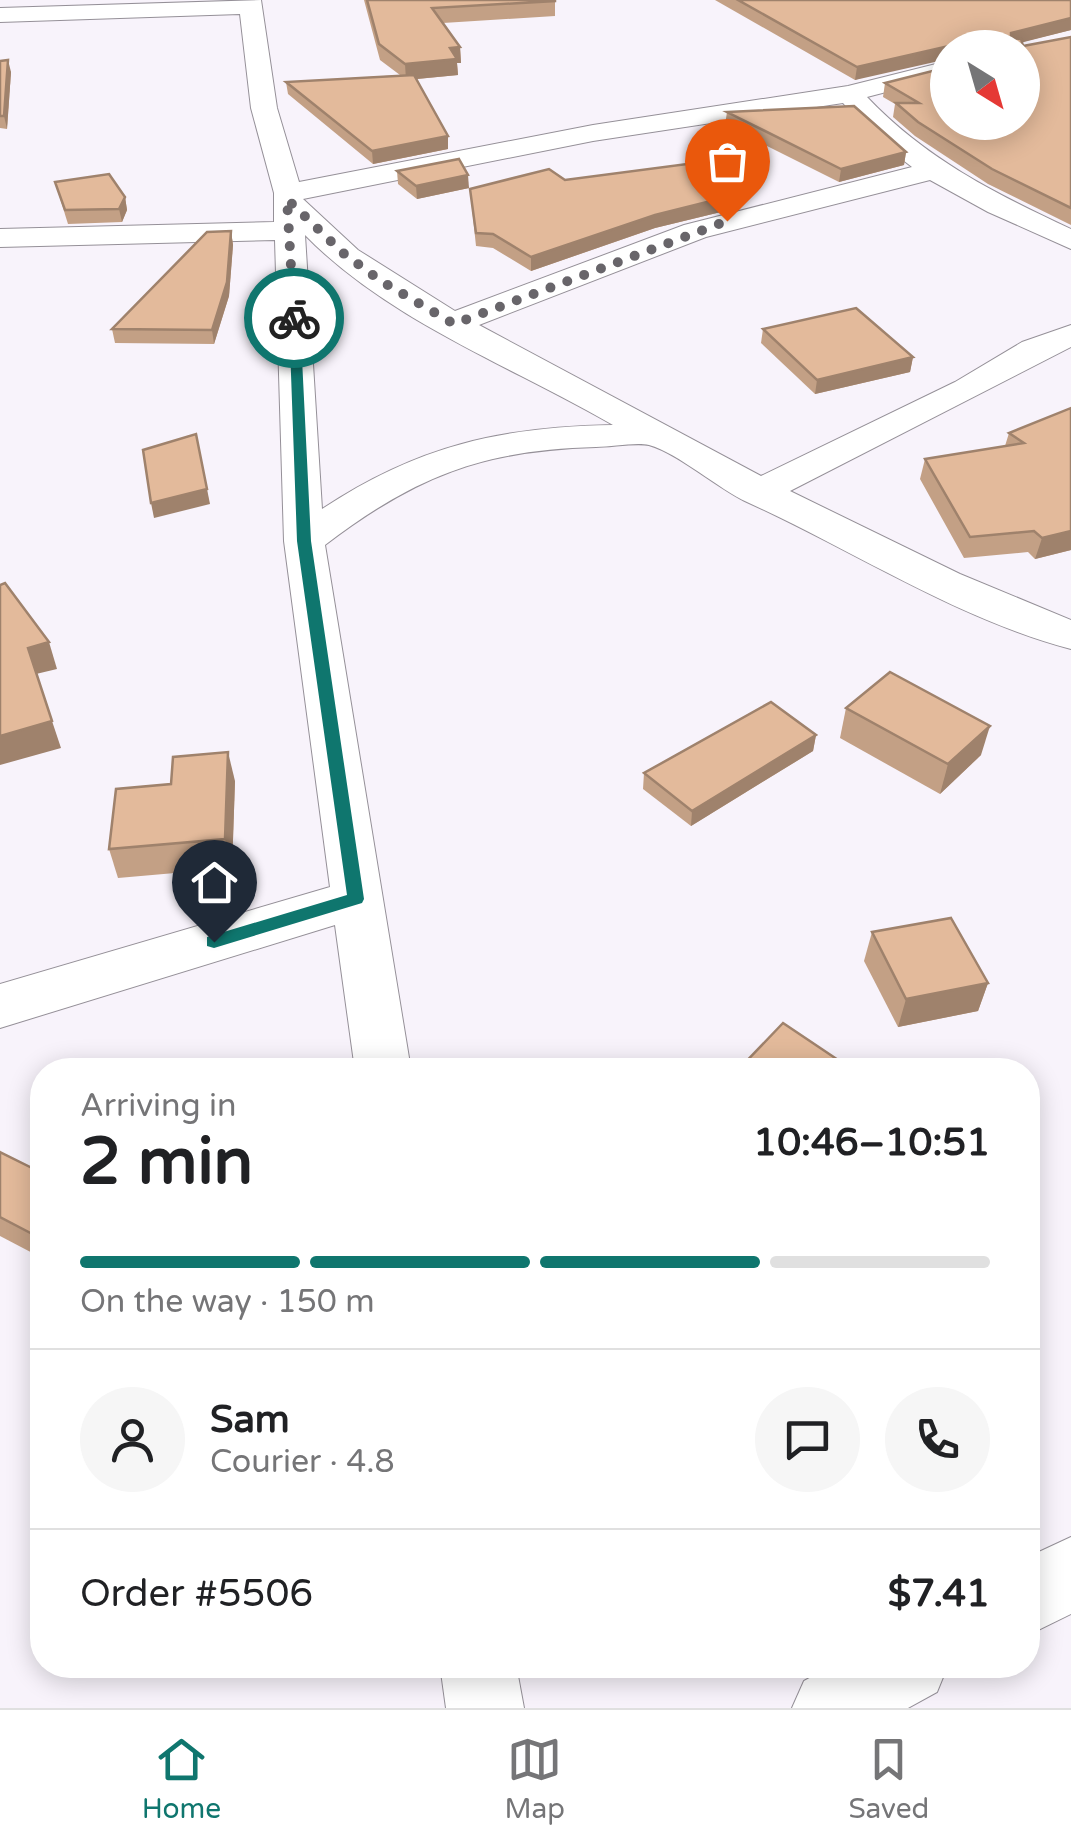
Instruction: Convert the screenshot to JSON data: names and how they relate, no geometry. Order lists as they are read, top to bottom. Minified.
{"north":"bottom right","page":{"heading":["2 min","Arriving in","10:46–10:51"],"panel":["Sam","Courier · 4.8","Order #5506","$7.41"],"bar":"On the way · 150 m","tabs":["Home","Map","Saved"]}}
